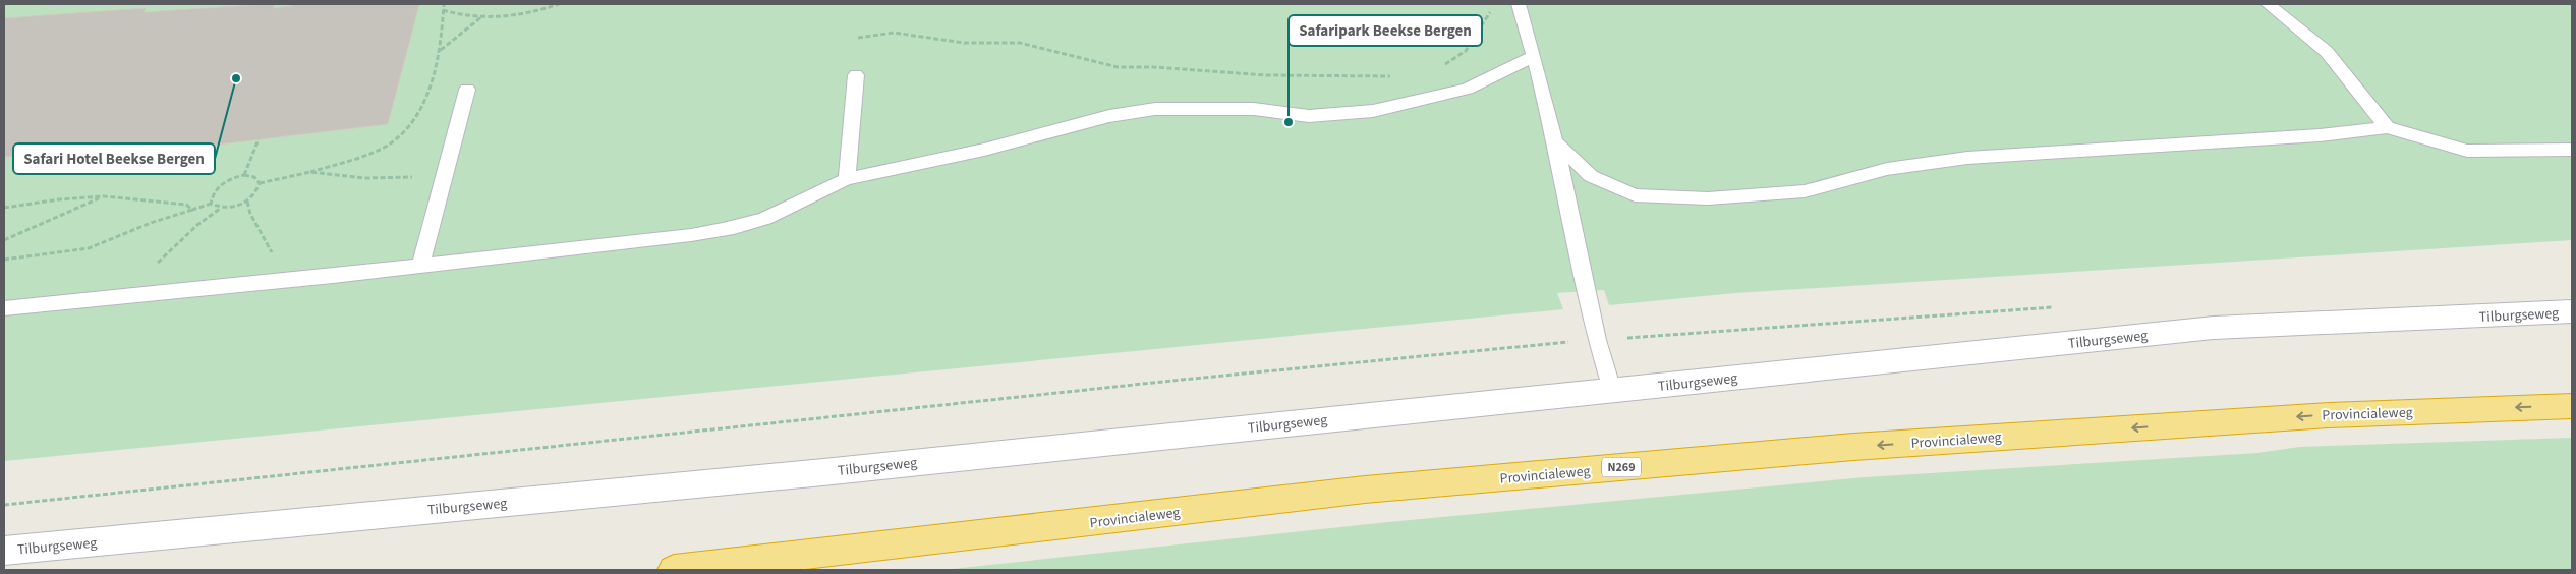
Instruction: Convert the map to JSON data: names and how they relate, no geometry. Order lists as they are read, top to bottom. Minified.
{"streets":{"highway":["Provincialeweg","N269"],"street":["Tilburgseweg"]},"one_way":["Provincialeweg"],"places":["Safari Hotel Beekse Bergen","Safaripark Beekse Bergen"]}
